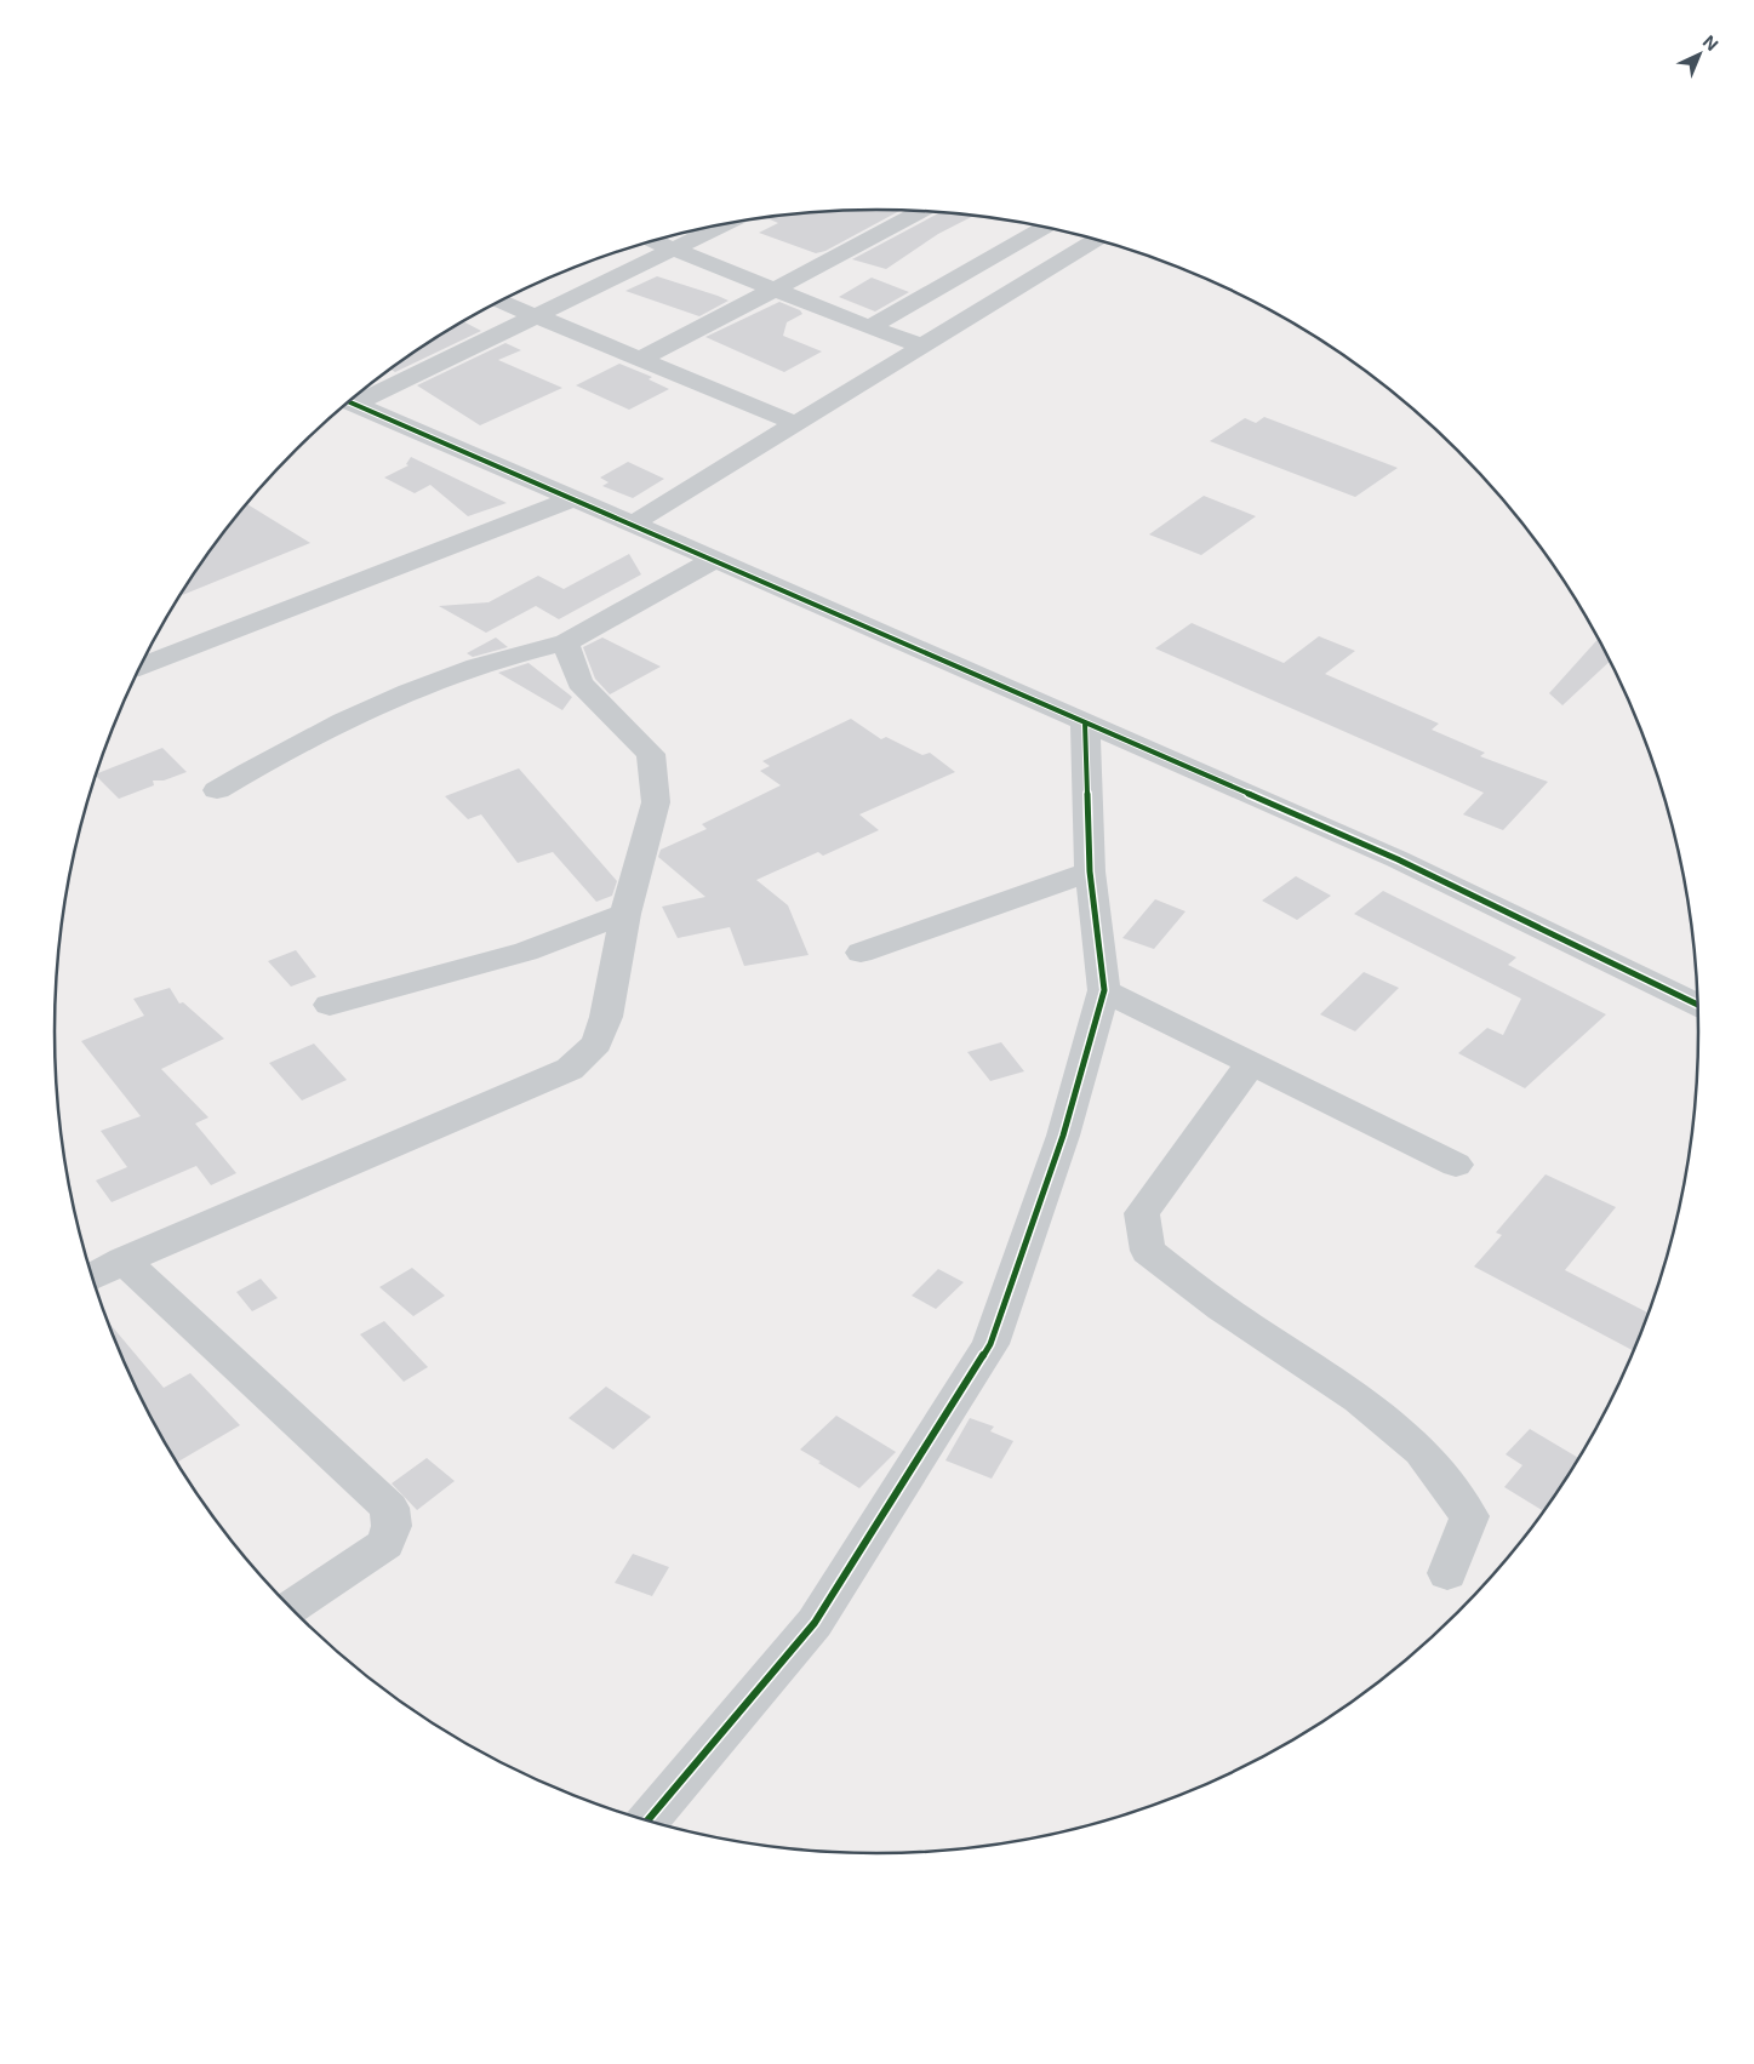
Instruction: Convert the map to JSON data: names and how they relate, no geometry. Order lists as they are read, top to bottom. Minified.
{"north":"top right"}
